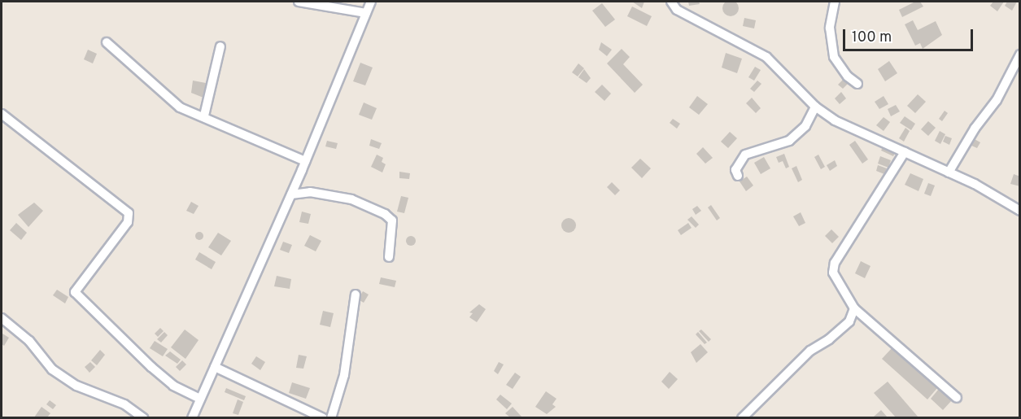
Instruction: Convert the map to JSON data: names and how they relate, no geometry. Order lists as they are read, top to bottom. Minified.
{"scale_bar":"100 m"}
